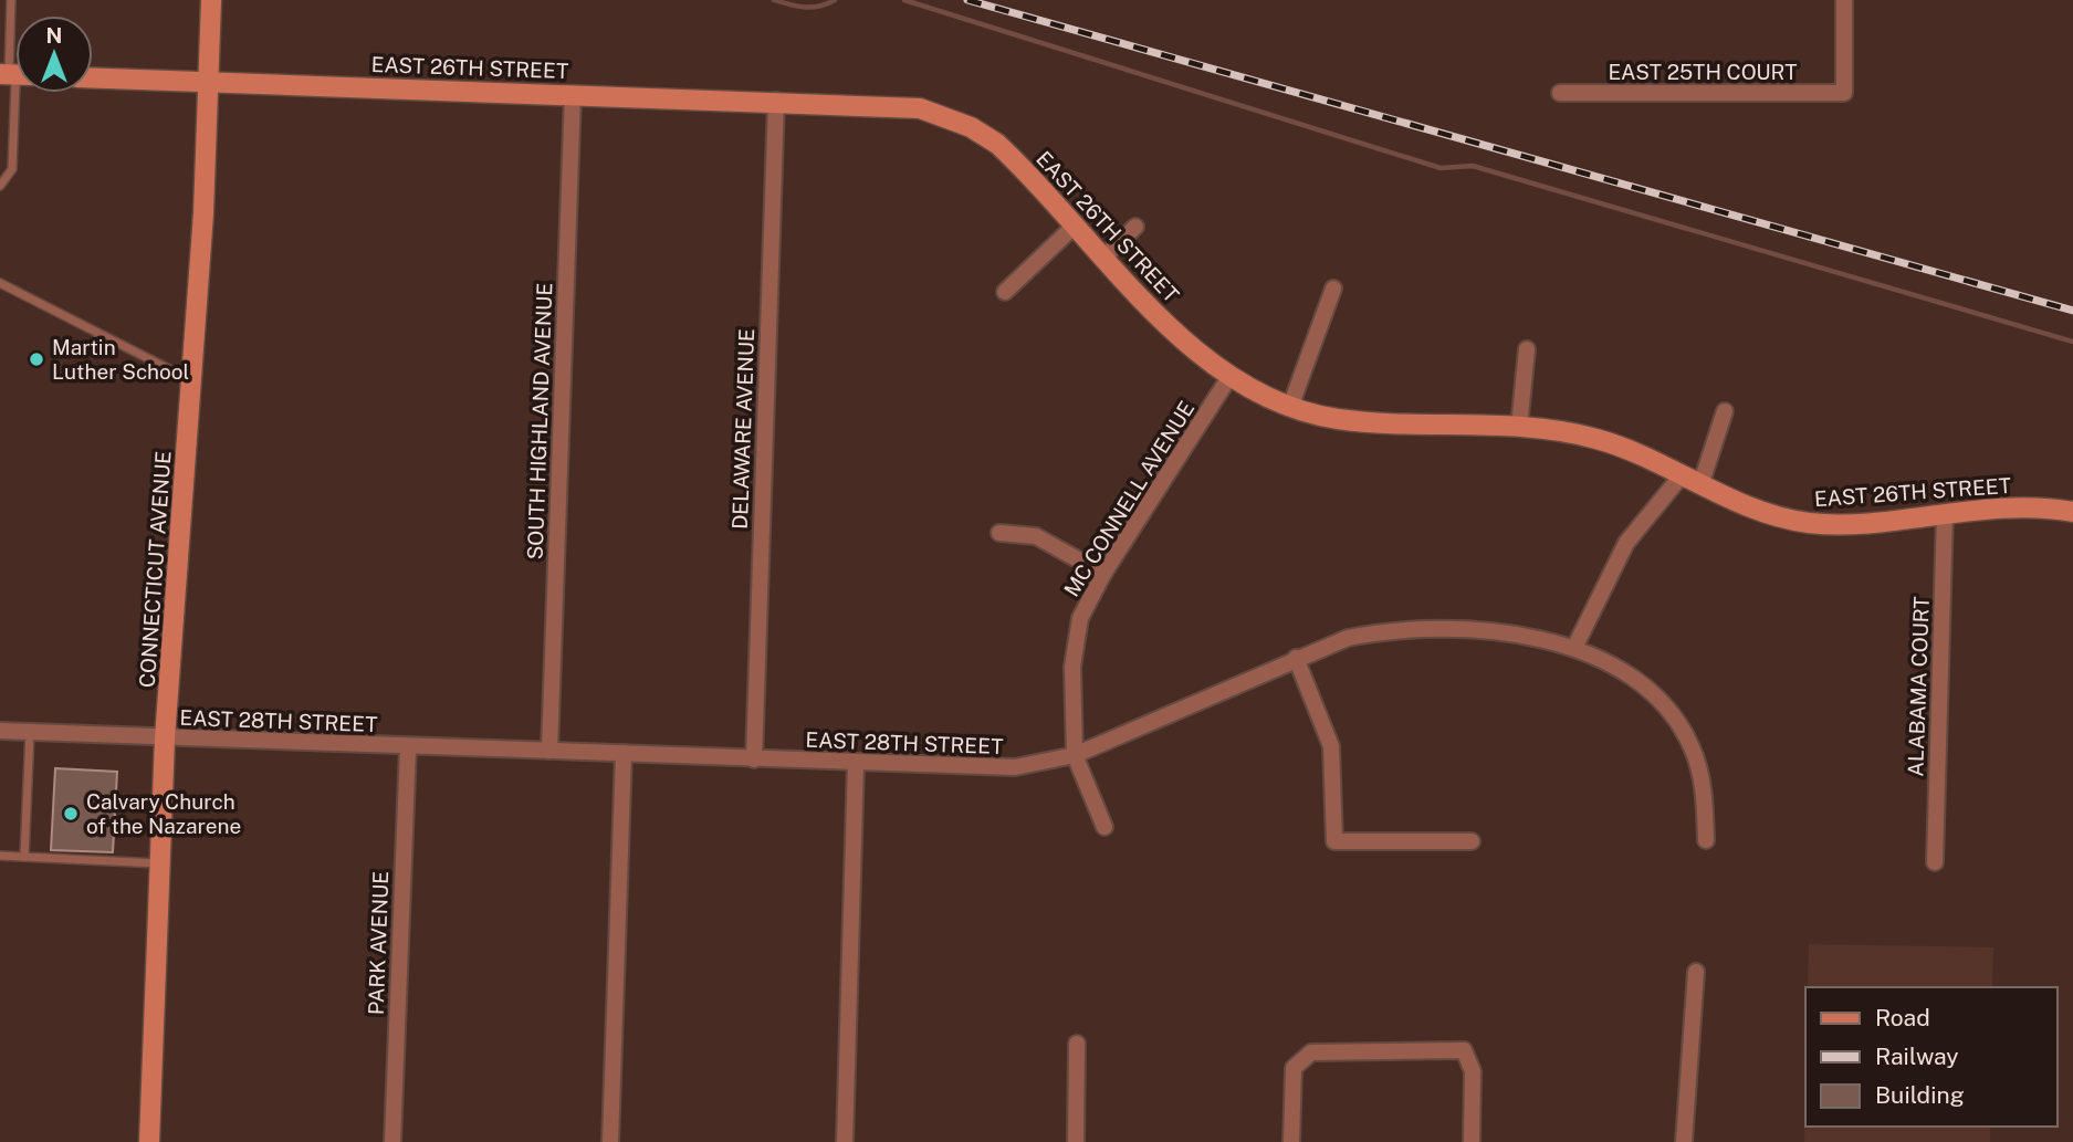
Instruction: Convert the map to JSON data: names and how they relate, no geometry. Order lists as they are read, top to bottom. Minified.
{"streets":{"street":["EAST 26TH STREET","EAST 25TH COURT","SOUTH HIGHLAND AVENUE","DELAWARE AVENUE","MC CONNELL AVENUE","CONNECTICUT AVENUE","ALABAMA COURT","EAST 28TH STREET","PARK AVENUE"]},"crossings":[["EAST 26TH STREET","SOUTH HIGHLAND AVENUE"],["EAST 26TH STREET","DELAWARE AVENUE"],["EAST 26TH STREET","MC CONNELL AVENUE"],["EAST 26TH STREET","CONNECTICUT AVENUE"],["EAST 26TH STREET","ALABAMA COURT"],["SOUTH HIGHLAND AVENUE","EAST 28TH STREET"],["DELAWARE AVENUE","EAST 28TH STREET"],["MC CONNELL AVENUE","EAST 28TH STREET"],["CONNECTICUT AVENUE","EAST 28TH STREET"],["EAST 28TH STREET","PARK AVENUE"]],"places":["Martin Luther School","Calvary Church of the Nazarene"],"legend":["Road","Railway","Building"],"north":"top"}
